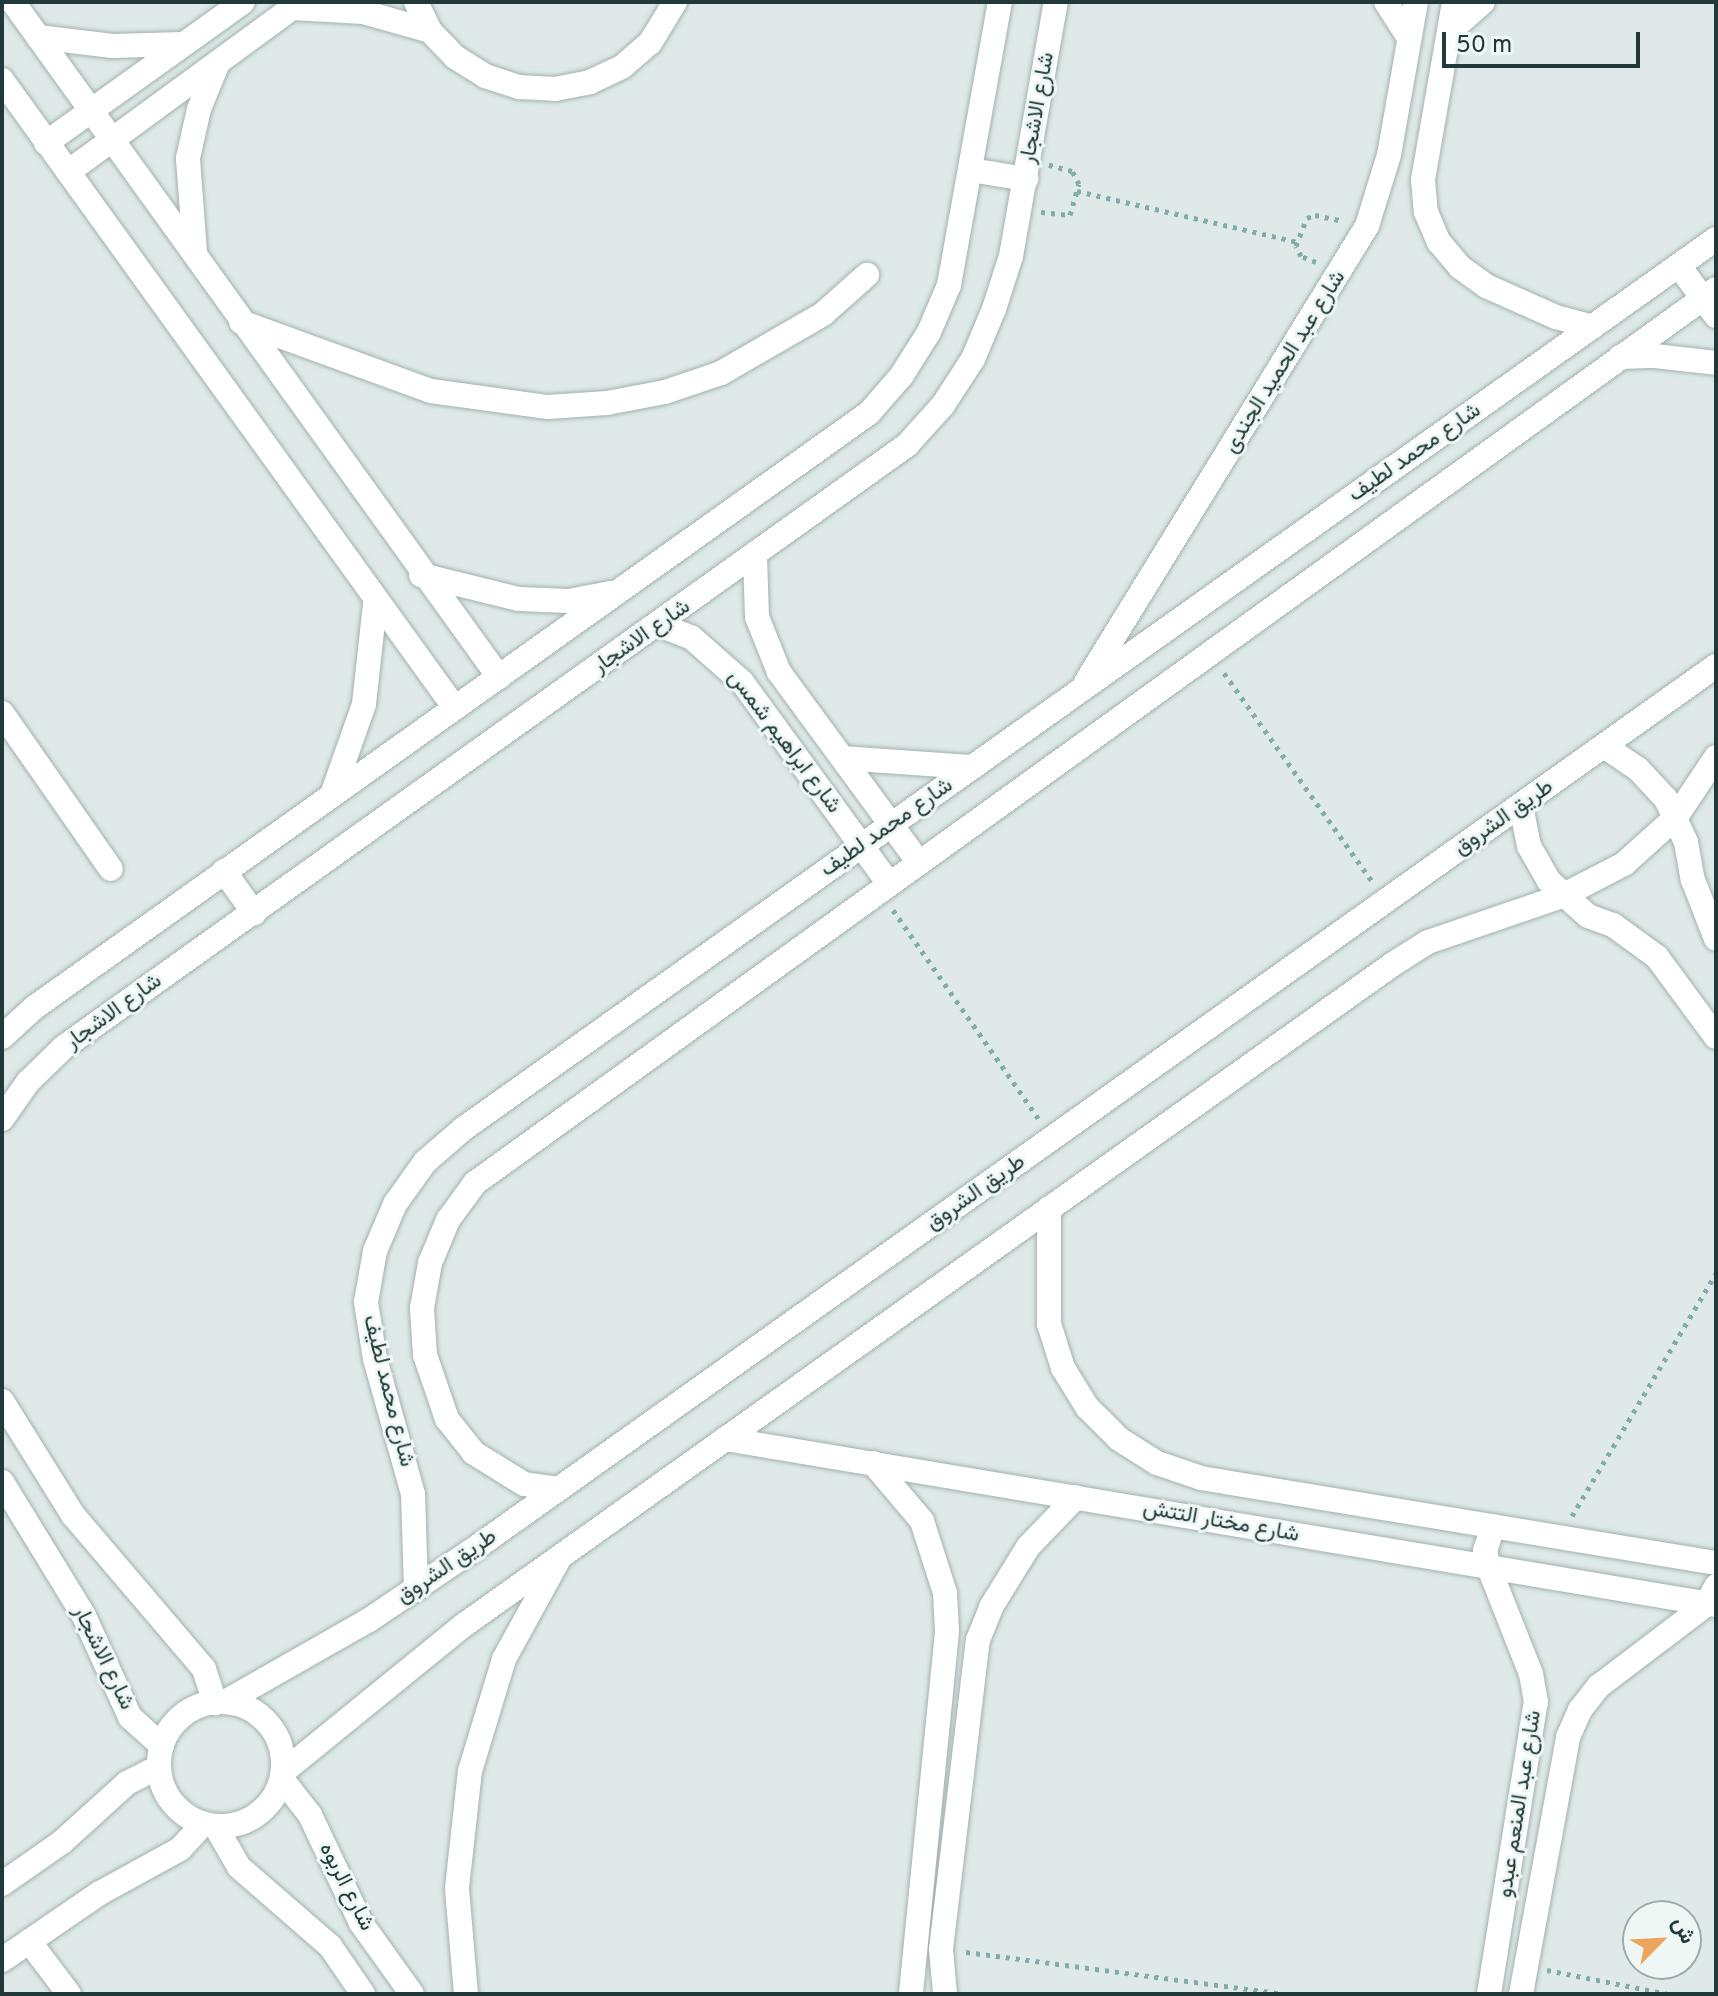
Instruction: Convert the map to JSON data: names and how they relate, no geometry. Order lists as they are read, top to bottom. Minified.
{"streets":{"street":["شارع الاشجار","شارع عبد الحميد الجندى","شارع محمد لطيف","شارع ابراهيم شمس","طريق الشروق","شارع مختار التتش","شارع عبد المنعم عبدو","شارع الربوه"]},"crossings":[["شارع الاشجار","شارع ابراهيم شمس"],["شارع الاشجار","طريق الشروق"],["شارع الاشجار","شارع الربوه"],["شارع عبد الحميد الجندى","شارع محمد لطيف"],["شارع محمد لطيف","شارع ابراهيم شمس"],["شارع محمد لطيف","طريق الشروق"],["طريق الشروق","شارع الربوه"],["شارع مختار التتش","شارع عبد المنعم عبدو"]],"scale_bar":"50 m","north":"top right"}
